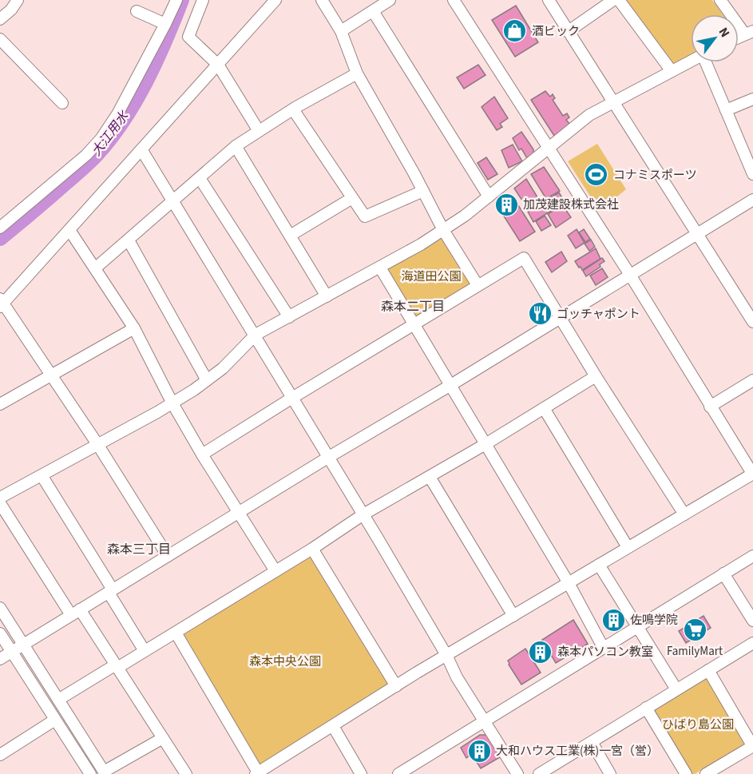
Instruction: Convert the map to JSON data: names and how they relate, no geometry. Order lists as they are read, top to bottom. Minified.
{"districts":["森本二丁目","森本三丁目"],"water":["大江用水"],"parks":["海道田公園","森本中央公園","ひばり島公園"],"places":{"shop":["酒ビック"],"sports":["コナミスポーツ"],"building":["加茂建設株式会社","佐鳴学院","森本パソコン教室","大和ハウス工業(株)一宮（営）"],"restaurant":["ゴッチャポント"],"supermarket":["FamilyMart"]},"north":"top right"}
